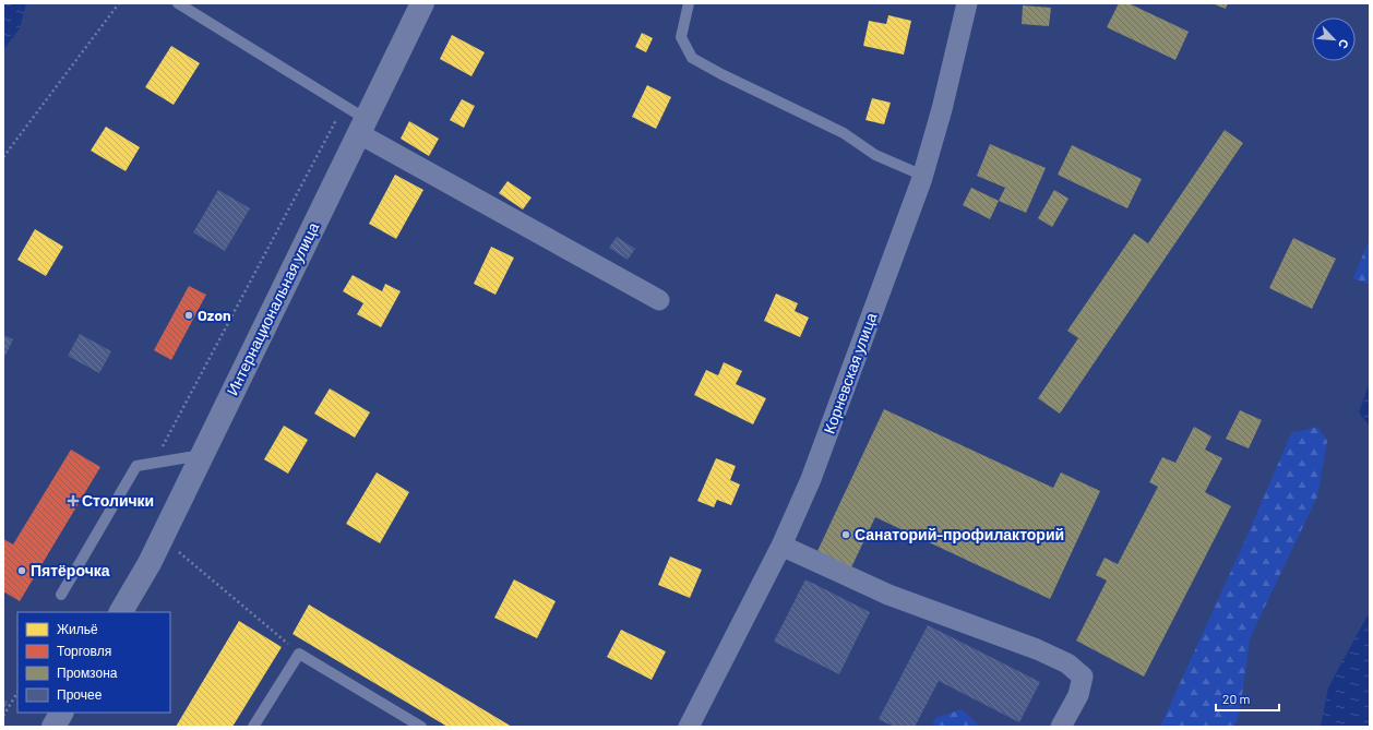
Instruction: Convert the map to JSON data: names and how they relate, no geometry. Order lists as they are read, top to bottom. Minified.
{"streets":{"street":["Интернациональная улица","Корневская улица"]},"places":{"other":["Ozon","Санаторий-профилакторий","Пятёрочка"],"health":["Столички"]},"legend":["Жильё","Торговля","Промзона","Прочее"],"scale_bar":"20 m","north":"bottom right"}
